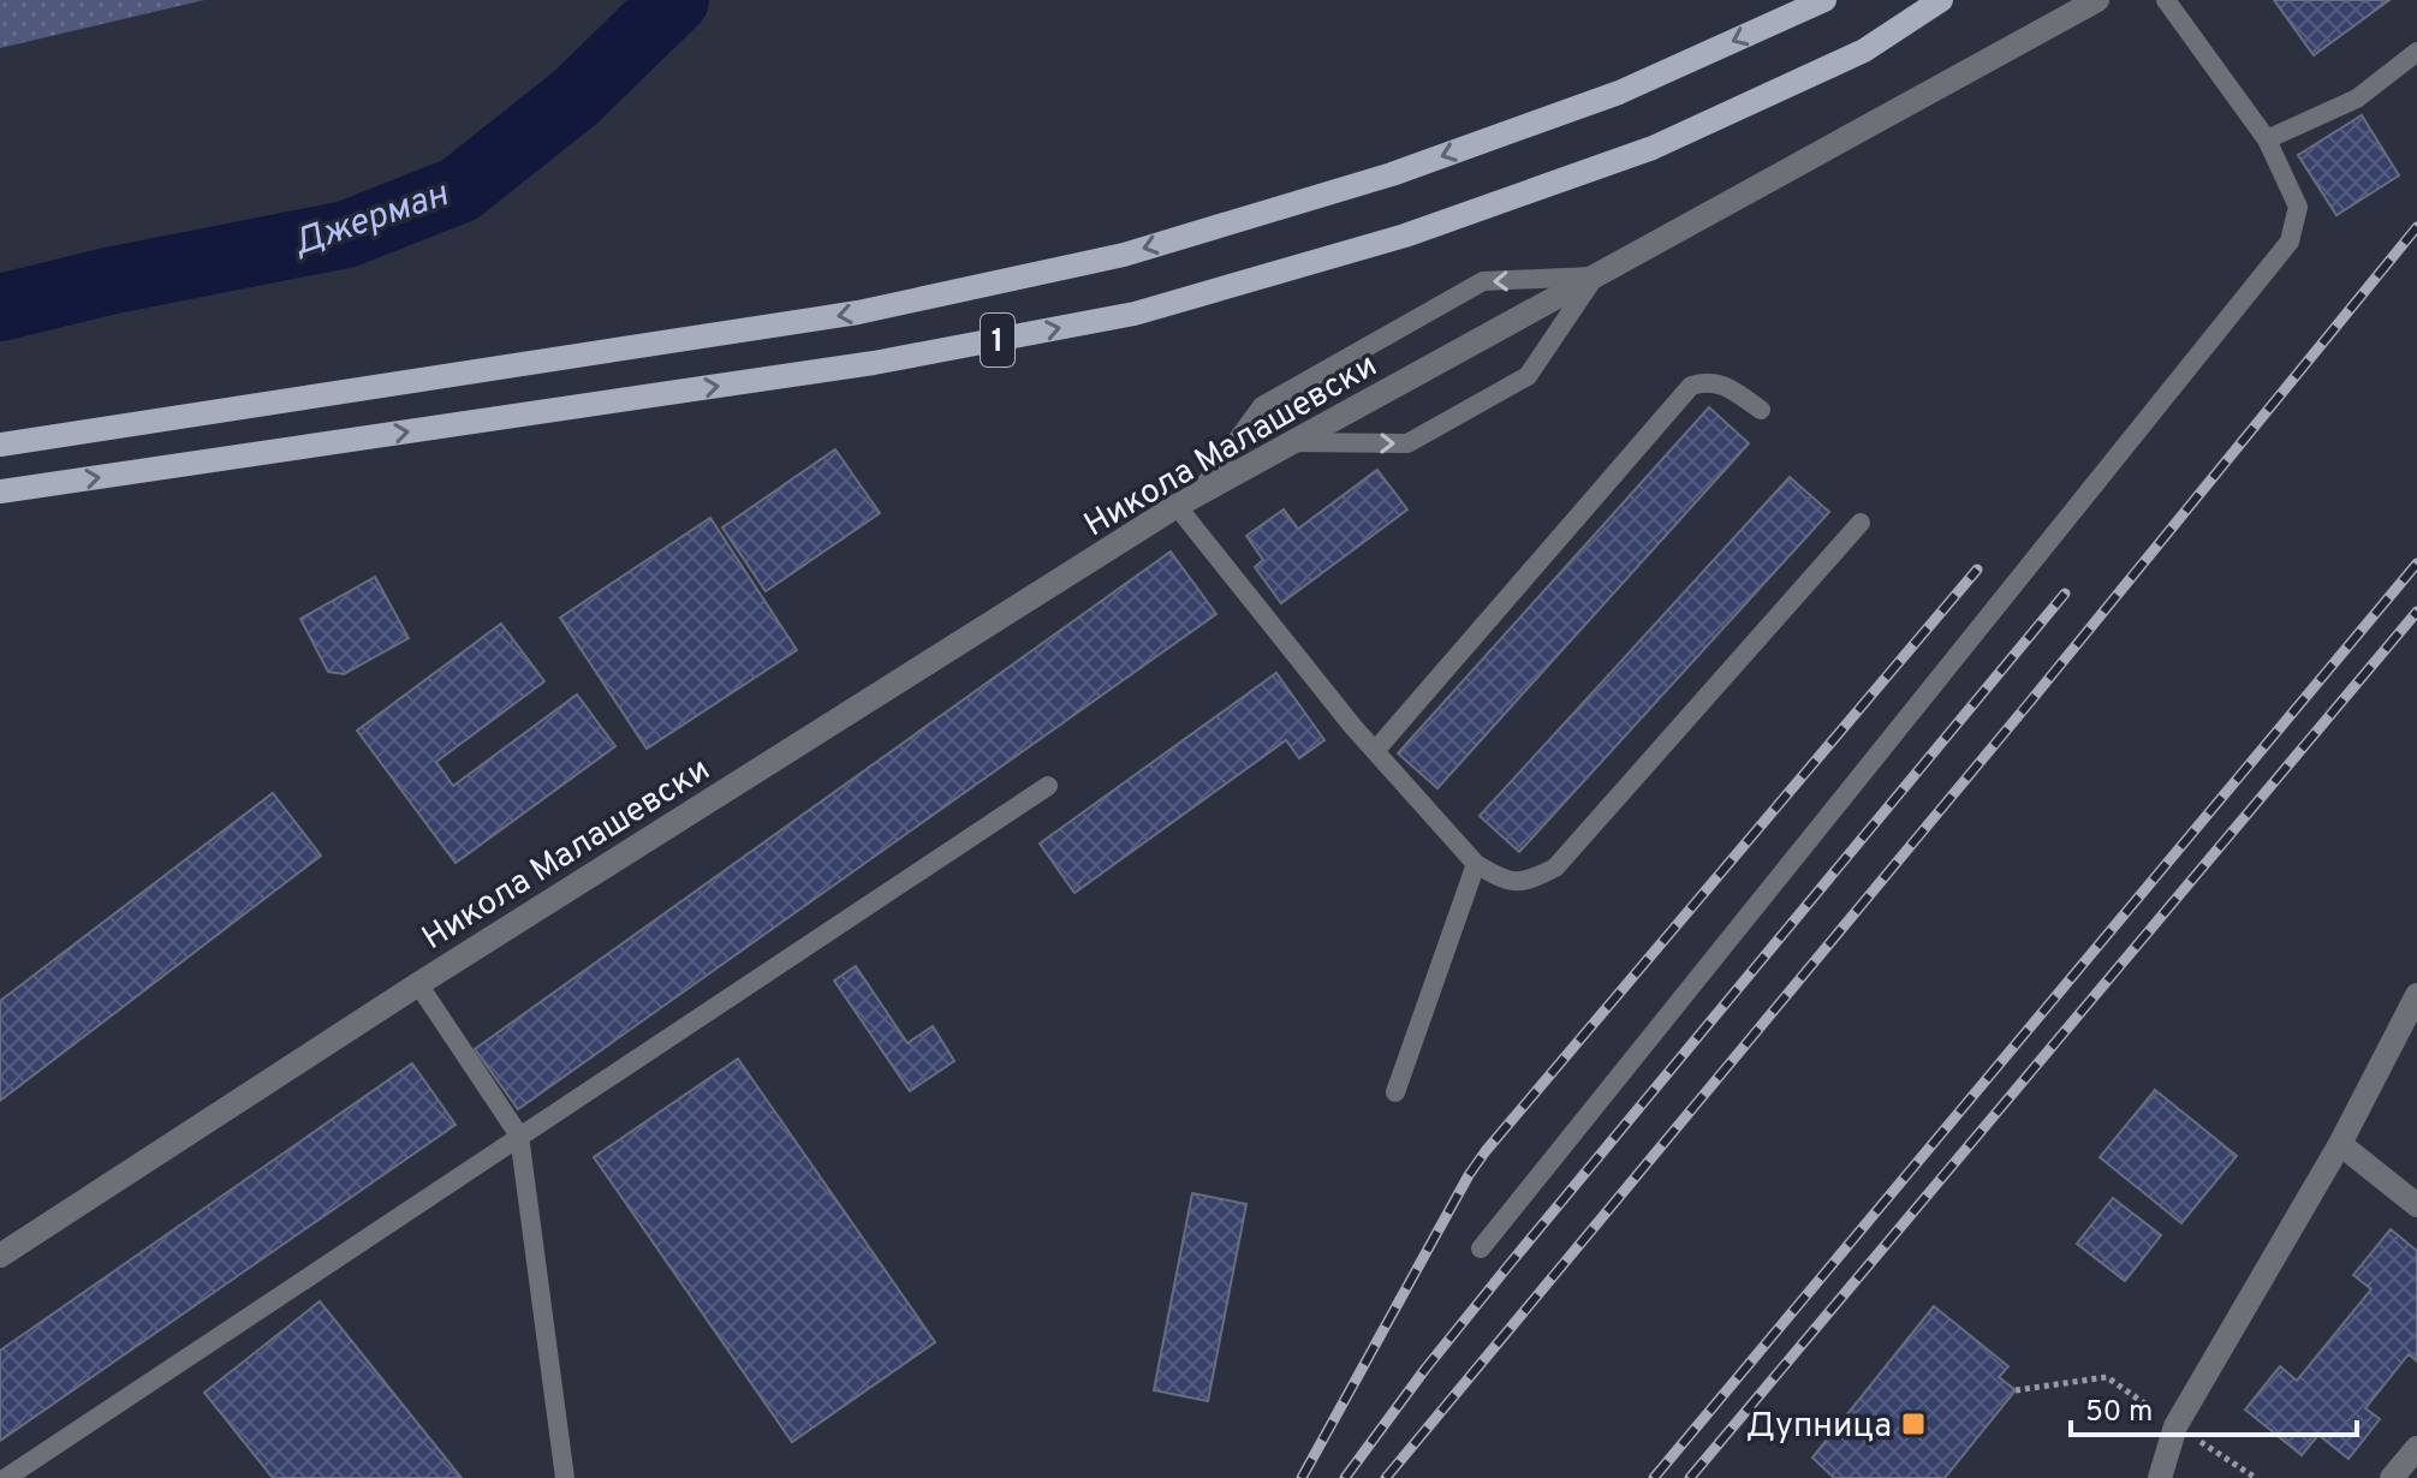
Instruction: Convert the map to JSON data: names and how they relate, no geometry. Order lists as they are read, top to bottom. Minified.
{"streets":{"main road":["1"],"street":["Никола Малашевски"]},"water":["Джерман"],"places":{"transit":["Дупница"]},"scale_bar":"50 m"}
